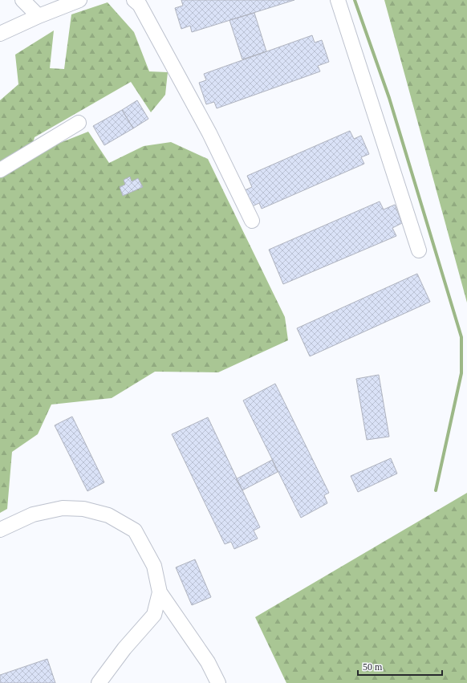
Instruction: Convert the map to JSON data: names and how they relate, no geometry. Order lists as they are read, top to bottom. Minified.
{"scale_bar":"50 m"}
